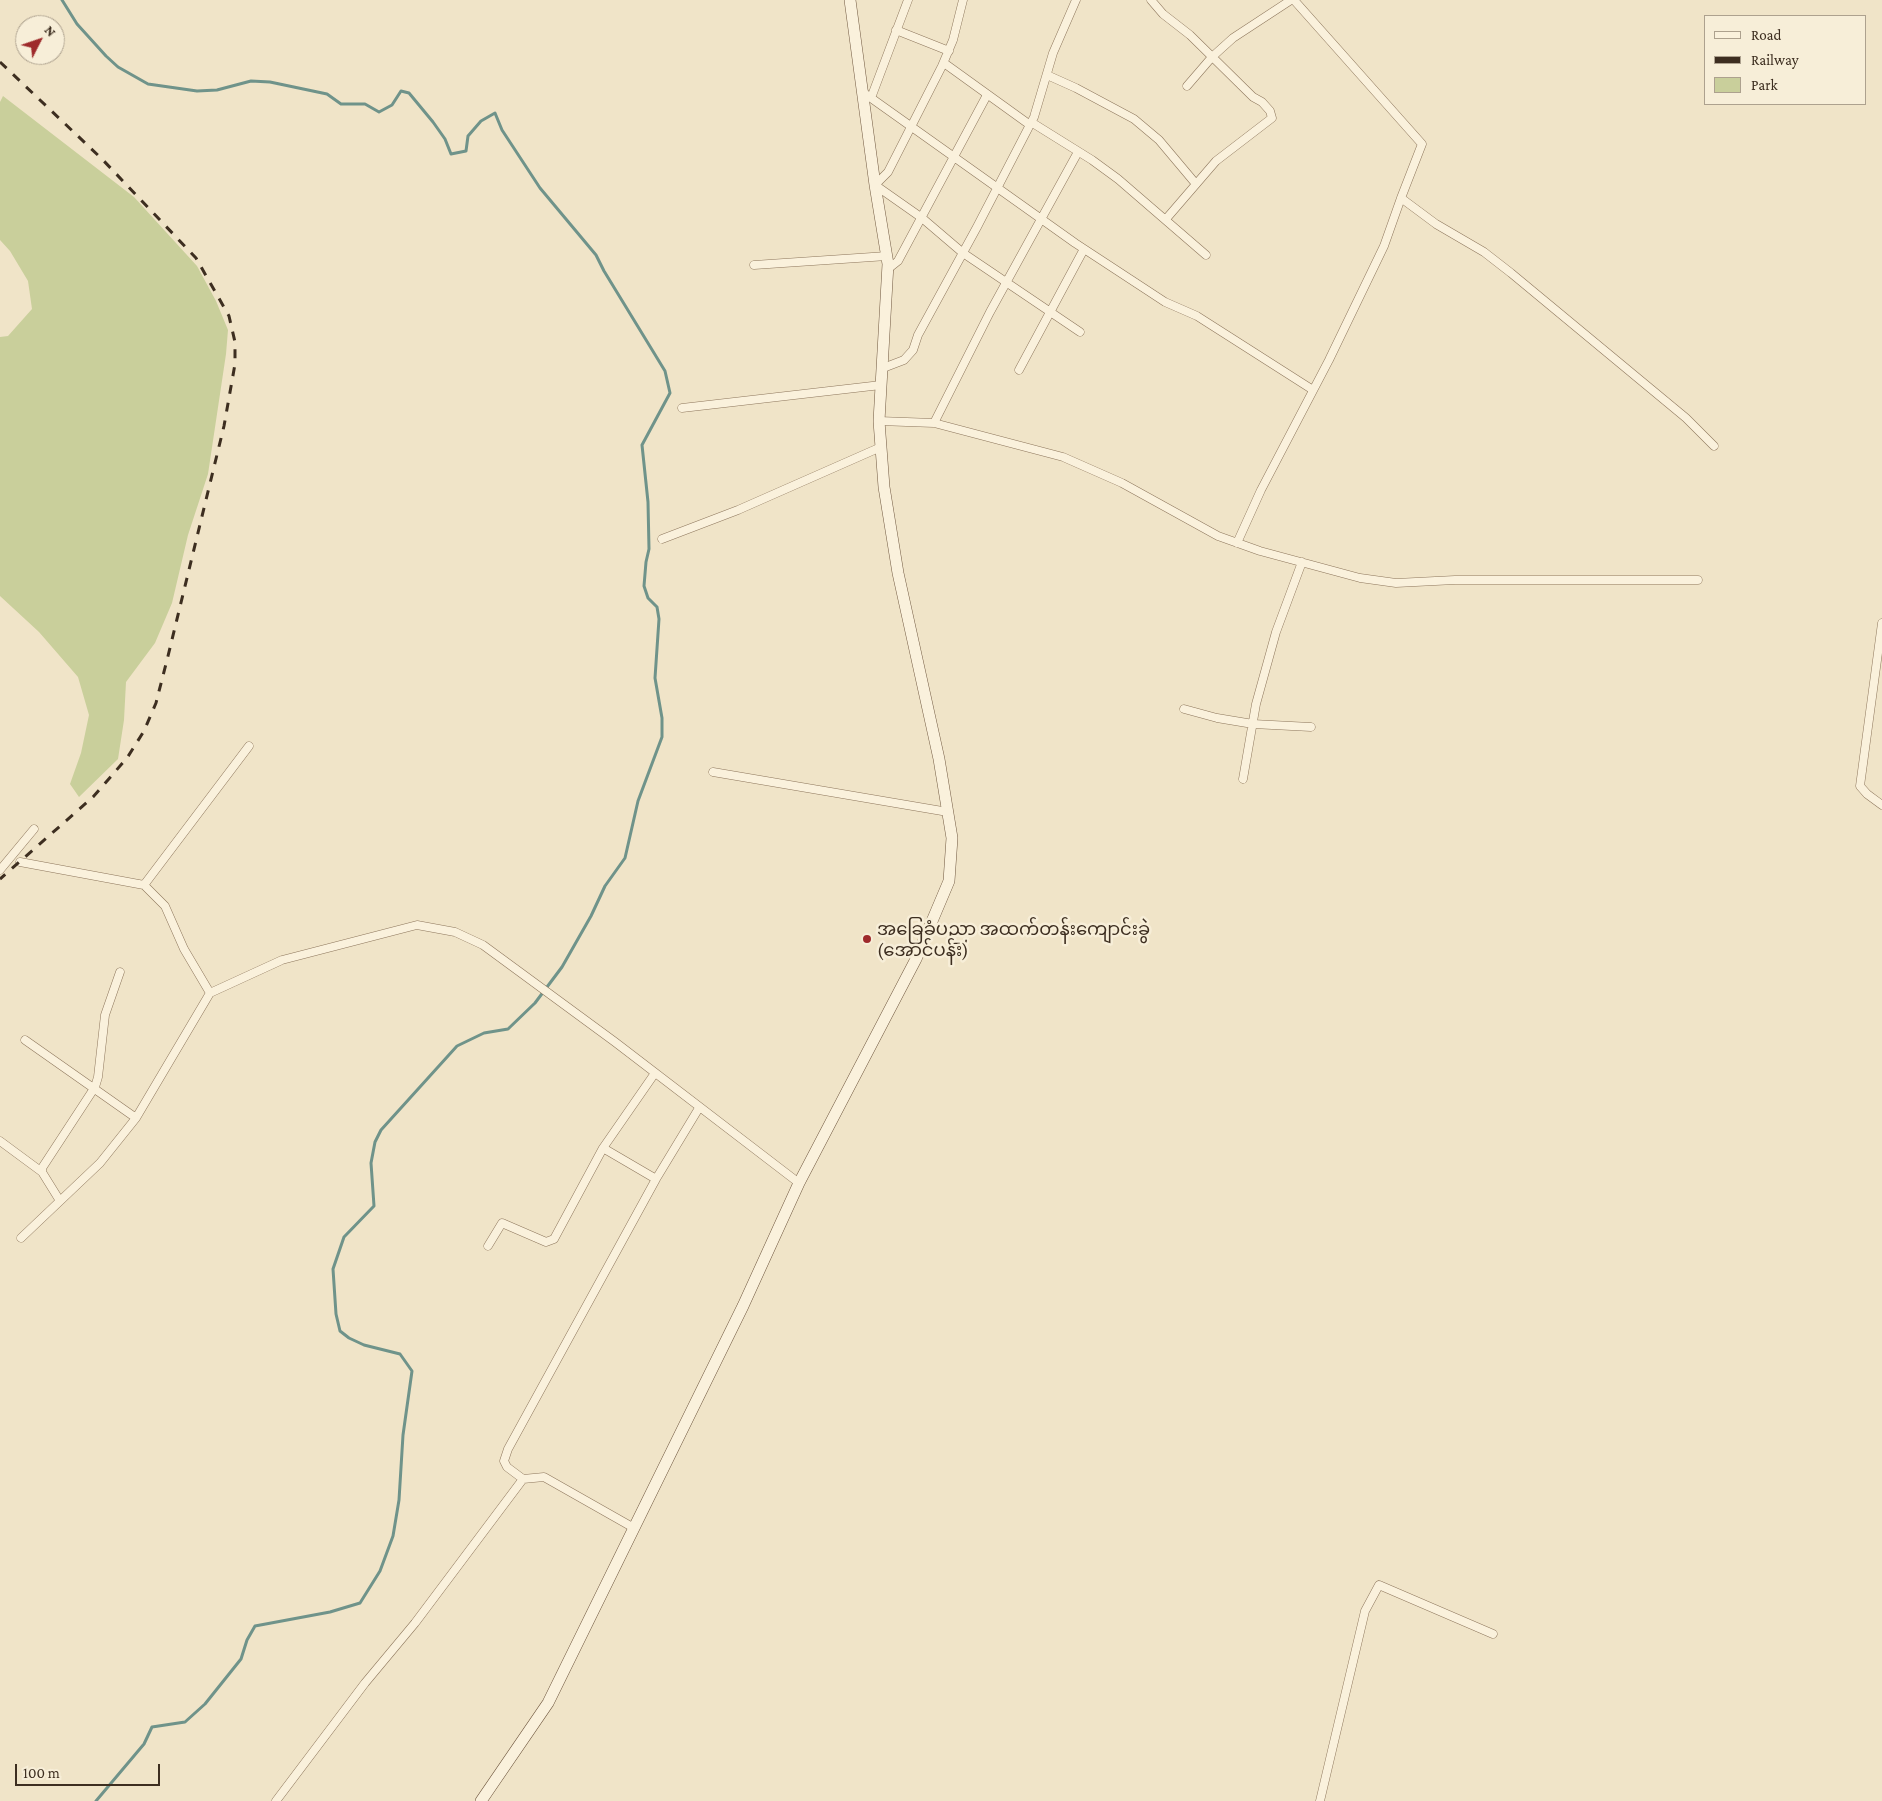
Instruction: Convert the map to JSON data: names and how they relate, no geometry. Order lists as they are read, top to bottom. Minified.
{"places":["အခြေခံပညာ အထက်တန်းကျောင်းခွဲ (အောင်ပန်း)"],"legend":["Road","Railway","Park"],"scale_bar":"100 m","north":"top right"}
